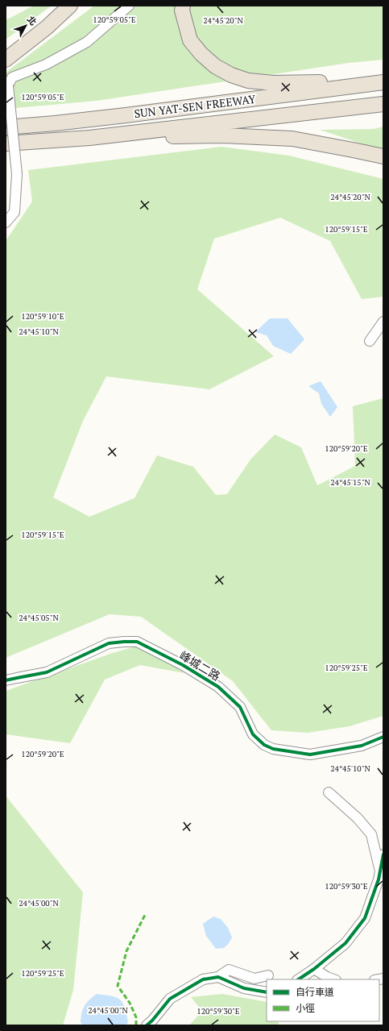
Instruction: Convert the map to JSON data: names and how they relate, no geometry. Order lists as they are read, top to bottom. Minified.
{"streets":{"highway":["SUN YAT-SEN FREEWAY"],"street":["峰城二路"]},"legend":["自行車道","小徑"],"north":"top right","coordinates":["120°59'05\"E","24°45'20\"N","120°59'15\"E","120°59'10\"E","24°45'10\"N","120°59'20\"E","24°45'15\"N","24°45'05\"N","120°59'25\"E","120°59'30\"E","24°45'00\"N"]}
